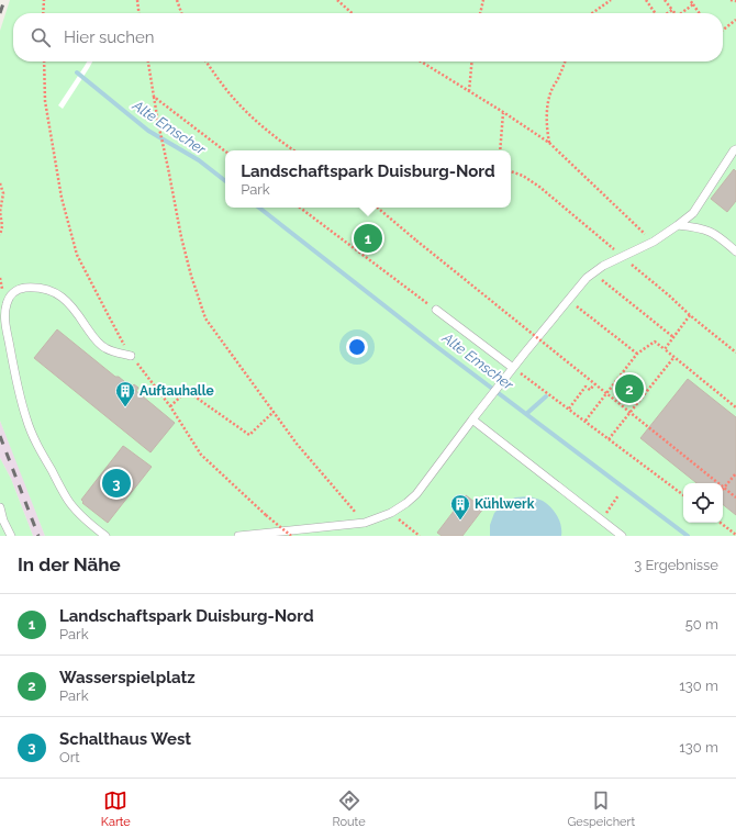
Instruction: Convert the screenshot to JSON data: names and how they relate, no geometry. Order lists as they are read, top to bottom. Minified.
{"water":["Alte Emscher"],"places":{"building":["Auftauhalle","Kühlwerk"]},"page":{"search":"Hier suchen","popup":["Landschaftspark Duisburg-Nord","Park"],"pins":["1","2","3"],"heading":["In der Nähe","3 Ergebnisse"],"list":[{"mark":"1","name":"Landschaftspark Duisburg-Nord","note":"Park","value":"50 m"},{"mark":"2","name":"Wasserspielplatz","note":"Park","value":"130 m"},{"mark":"3","name":"Schalthaus West","note":"Ort","value":"130 m"}],"nav":["Karte","Route","Gespeichert"]}}
